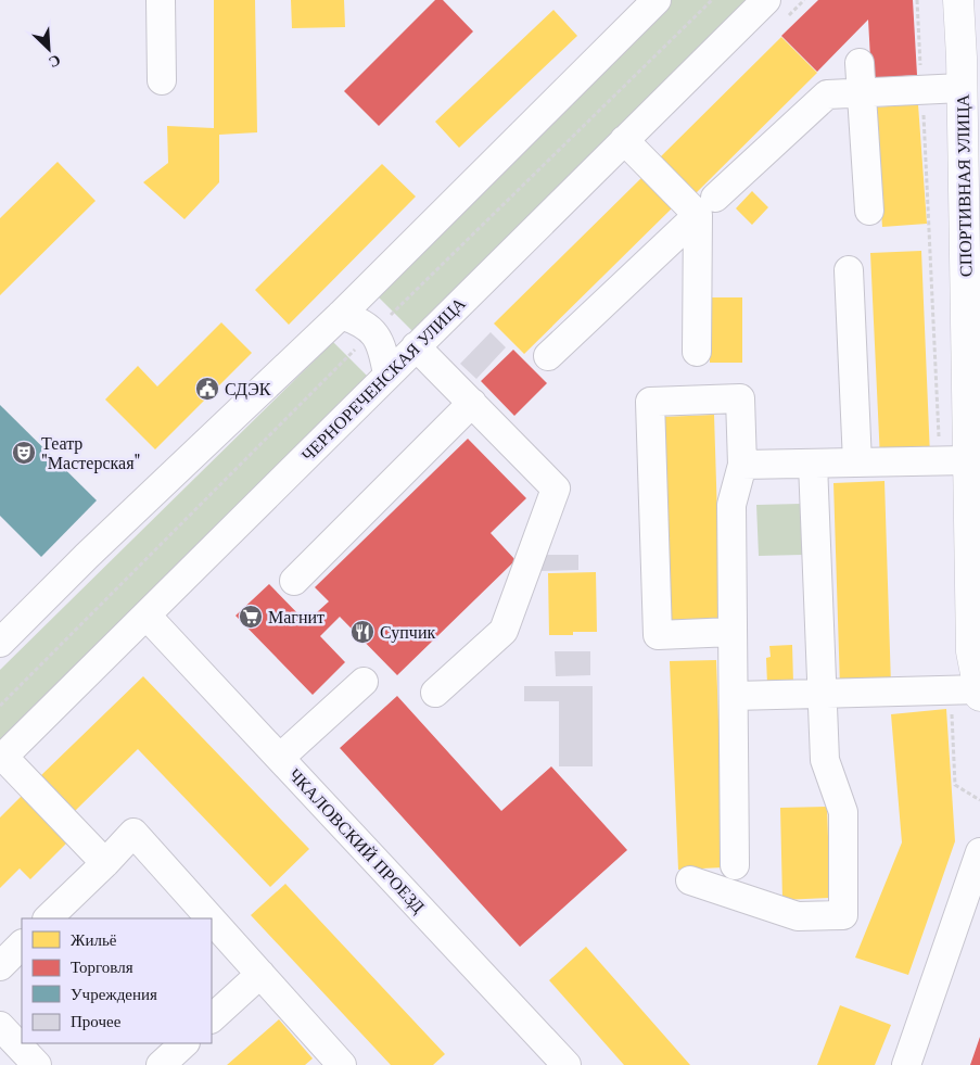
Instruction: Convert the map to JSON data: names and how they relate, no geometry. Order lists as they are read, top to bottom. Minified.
{"streets":{"main road":["СПОРТИВНАЯ УЛИЦА"],"street":["ЧЕРНОРЕЧЕНСКАЯ УЛИЦА","ЧКАЛОВСКИЙ ПРОЕЗД"]},"crossings":[["ЧЕРНОРЕЧЕНСКАЯ УЛИЦА","ЧКАЛОВСКИЙ ПРОЕЗД"]],"places":{"public building":["СДЭК"],"theatre":["Театр \"Мастерская\""],"supermarket":["Магнит"],"restaurant":["Супчик"]},"legend":["Жильё","Торговля","Учреждения","Прочее"],"north":"bottom right"}
